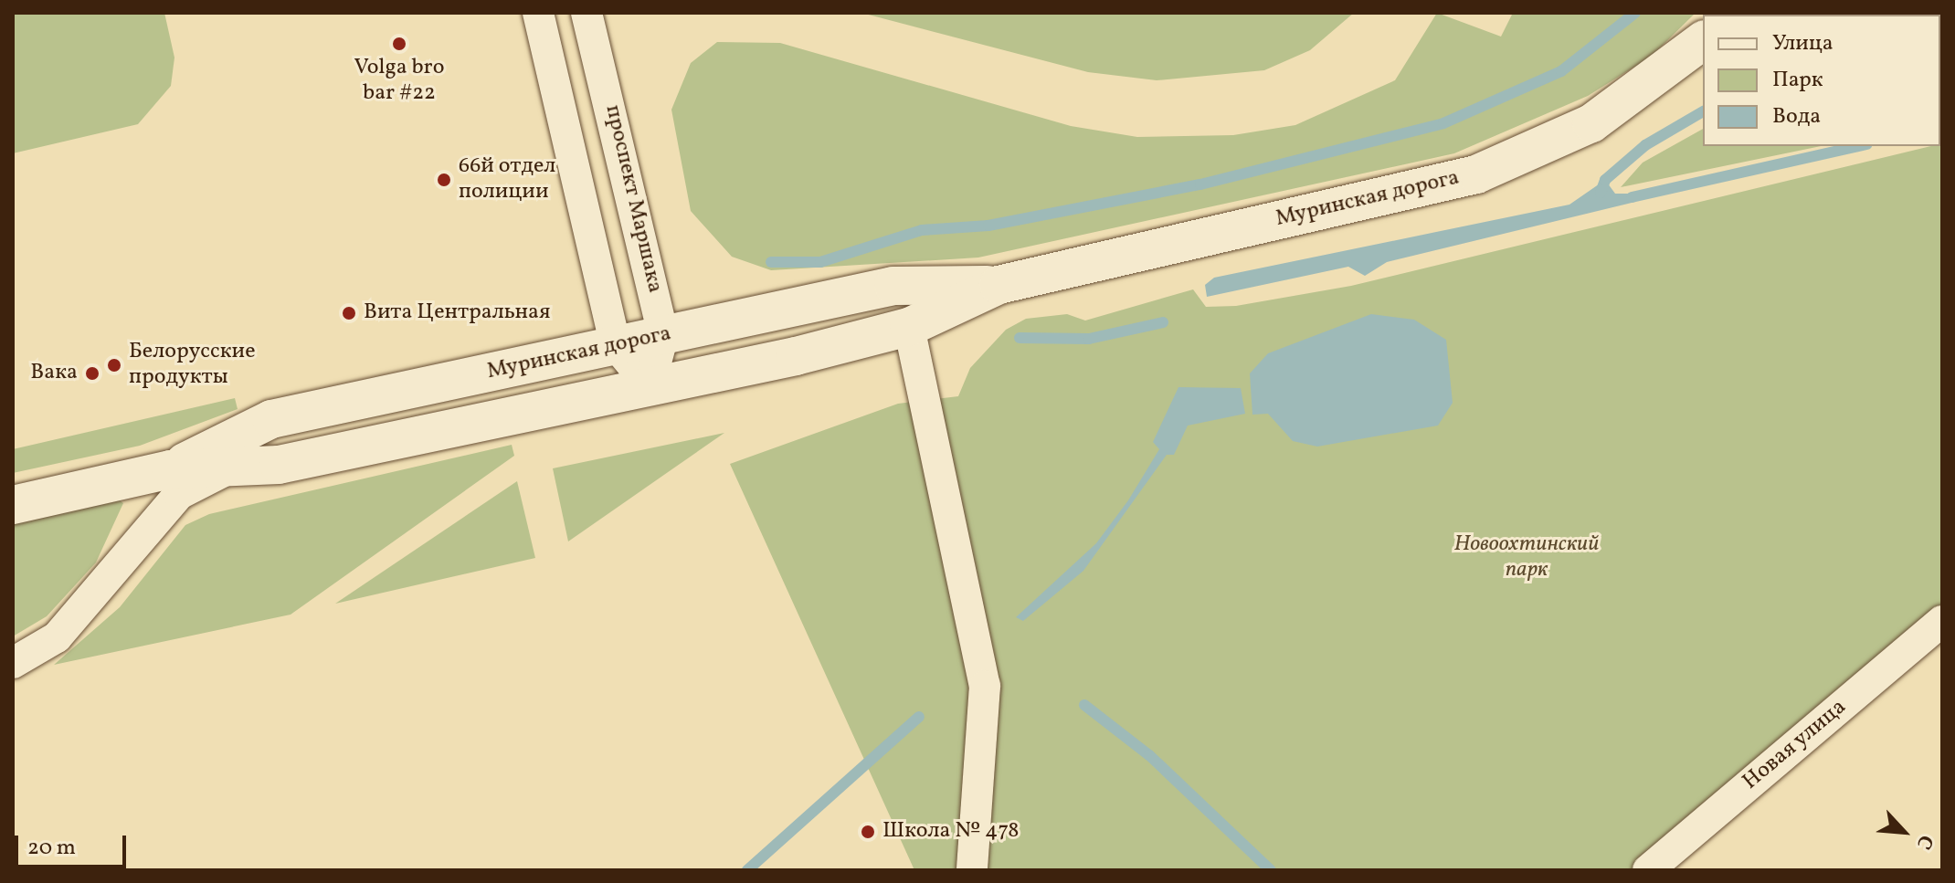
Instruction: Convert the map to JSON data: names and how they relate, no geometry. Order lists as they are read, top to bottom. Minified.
{"streets":{"street":["проспект Маршака","Муринская дорога","Новая улица"]},"crossings":[["проспект Маршака","Муринская дорога"]],"parks":["Новоохтинский парк"],"places":["Volga bro bar #22","66й отдел полиции","Вита Центральная","Белорусские продукты","Вака","Школа № 478"],"legend":["Улица","Парк","Вода"],"scale_bar":"20 m","north":"bottom right"}
